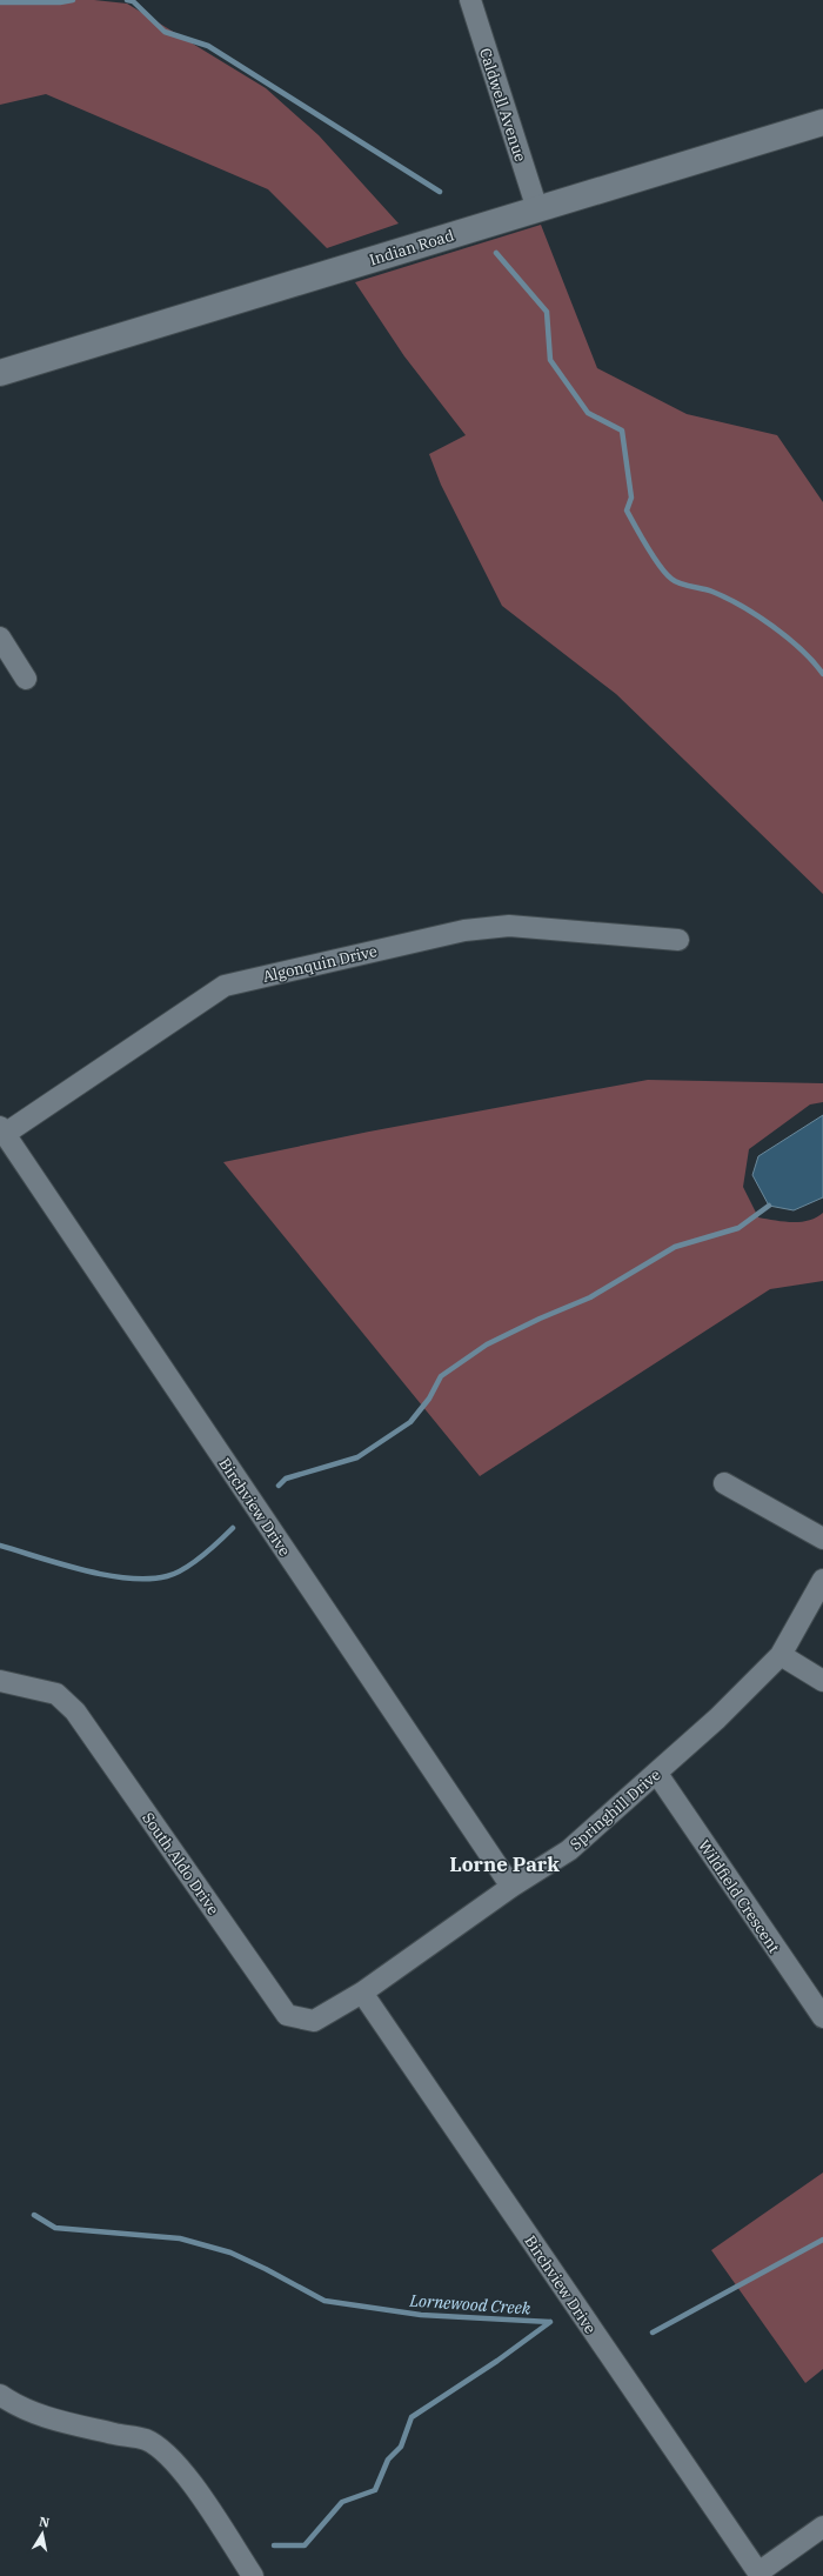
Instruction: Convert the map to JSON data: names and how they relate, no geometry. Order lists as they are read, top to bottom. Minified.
{"streets":{"street":["Caldwell Avenue","Indian Road","Algonquin Drive","Birchview Drive","Springhill Drive","South Aldo Drive","Wildfield Crescent"]},"crossings":[["Caldwell Avenue","Indian Road"],["Algonquin Drive","Birchview Drive"],["Birchview Drive","Springhill Drive"],["Birchview Drive","South Aldo Drive"],["Springhill Drive","South Aldo Drive"],["Springhill Drive","Wildfield Crescent"]],"districts":["Lorne Park"],"water":["Lornewood Creek"],"north":"top"}
